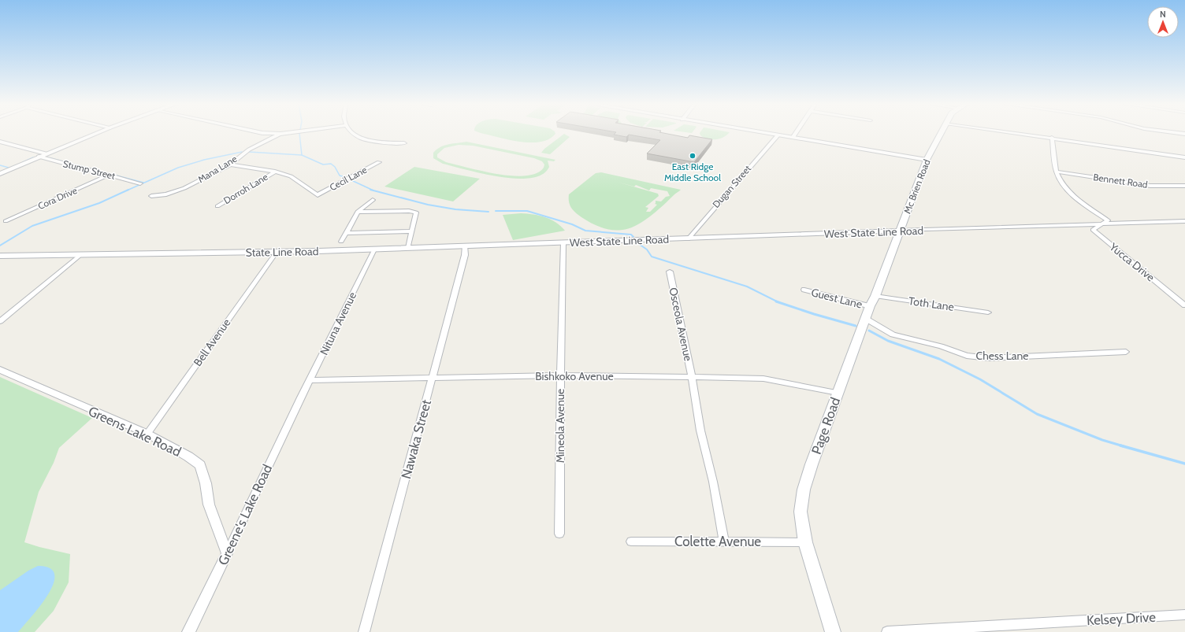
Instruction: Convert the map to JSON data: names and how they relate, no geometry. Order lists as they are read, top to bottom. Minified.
{"streets":{"main road":["Mc Brien Road","Page Road"],"street":["Mana Lane","Stump Street","Cecil Lane","Bennett Road","Dugan Street","Dorroh Lane","Cora Drive","West State Line Road","State Line Road","Yucca Drive","Guest Lane","Toth Lane","Nituna Avenue","Osceola Avenue","Bell Avenue","Chess Lane","Bishkoko Avenue","Mineola Avenue","Greens Lake Road","Nawaka Street","Greene's Lake Road","Colette Avenue","Kelsey Drive"]},"crossings":[["Stump Street","Cora Drive"],["Cecil Lane","Dorroh Lane"],["Dugan Street","West State Line Road"],["Mc Brien Road","West State Line Road"],["Mc Brien Road","Page Road"],["West State Line Road","State Line Road"],["West State Line Road","Yucca Drive"],["West State Line Road","Mineola Avenue"],["West State Line Road","Page Road"],["State Line Road","Nituna Avenue"],["State Line Road","Bell Avenue"],["State Line Road","Mineola Avenue"],["State Line Road","Nawaka Street"],["Guest Lane","Page Road"],["Toth Lane","Page Road"],["Nituna Avenue","Bishkoko Avenue"],["Nituna Avenue","Greene's Lake Road"],["Osceola Avenue","Bishkoko Avenue"],["Osceola Avenue","Colette Avenue"],["Bell Avenue","Greens Lake Road"],["Chess Lane","Page Road"],["Bishkoko Avenue","Mineola Avenue"],["Bishkoko Avenue","Page Road"],["Bishkoko Avenue","Nawaka Street"],["Page Road","Colette Avenue"],["Greens Lake Road","Greene's Lake Road"]],"places":["East Ridge Middle School"],"north":"top"}
